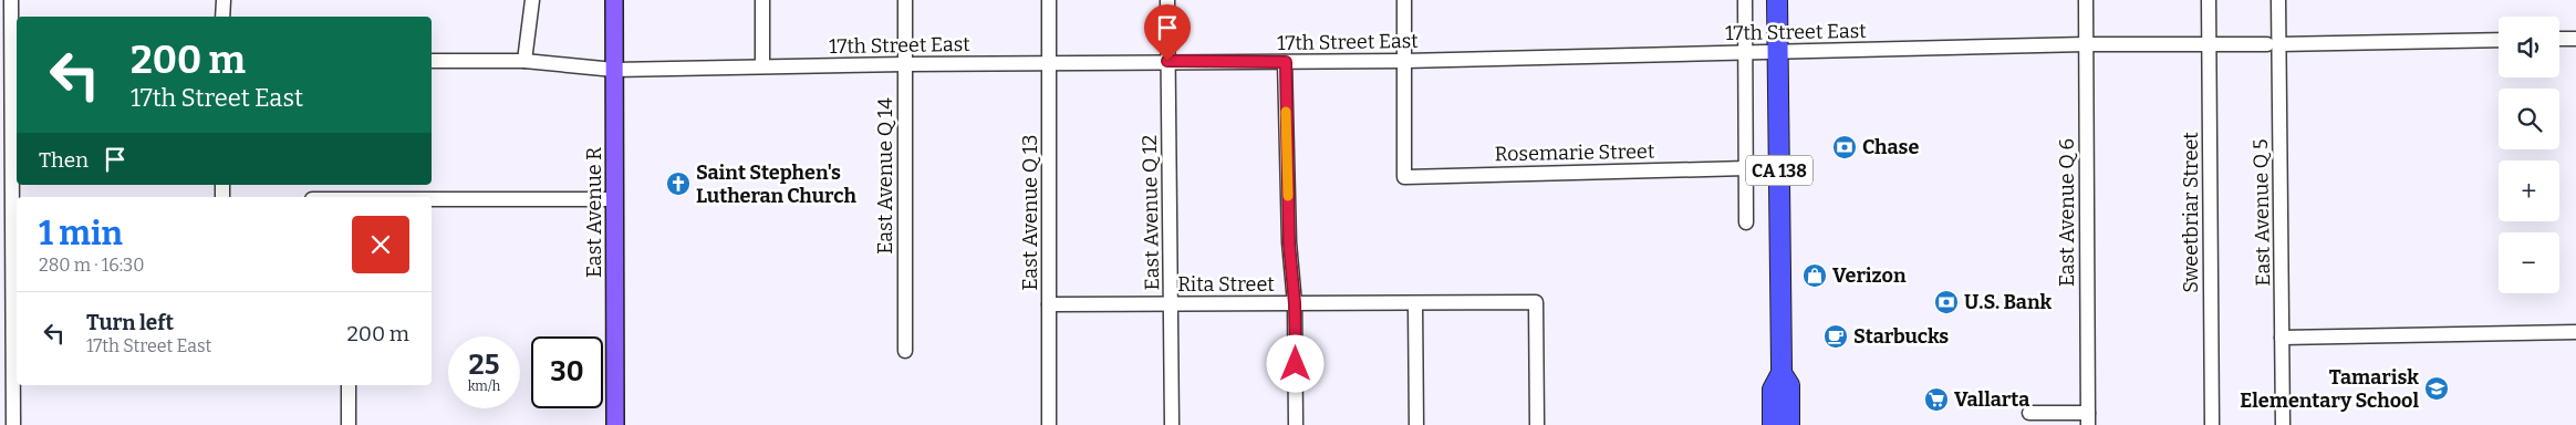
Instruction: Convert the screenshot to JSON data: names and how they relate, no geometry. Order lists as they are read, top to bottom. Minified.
{"streets":{"highway":["CA 138"],"main road":["East Avenue R"],"street":["17th Street East","Rosemarie Street","East Avenue Q 14","East Avenue Q 13","East Avenue Q 12","East Avenue Q 6","Sweetbriar Street","East Avenue Q 5","Rita Street"]},"crossings":[["17th Street East","Rosemarie Street"],["17th Street East","CA 138"],["17th Street East","East Avenue Q 14"],["17th Street East","East Avenue R"],["17th Street East","East Avenue Q 13"],["17th Street East","East Avenue Q 12"],["17th Street East","East Avenue Q 6"],["17th Street East","Sweetbriar Street"],["17th Street East","East Avenue Q 5"],["East Avenue Q 13","Rita Street"],["East Avenue Q 12","Rita Street"]],"places":{"bank":["Chase","U.S. Bank"],"church":["Saint Stephen's Lutheran Church"],"shop":["Verizon"],"cafe":["Starbucks"],"school or university":["Tamarisk Elementary School"],"supermarket":["Vallarta"]},"page":{"map_buttons":["+","−"],"turn":["200 m","17th Street East"],"then":"Then","heading":["1 min","280 m · 16:30"],"list":[{"name":"Turn left","note":"17th Street East","value":"200 m"}],"speed":"25 km/h","limit":"30"}}
